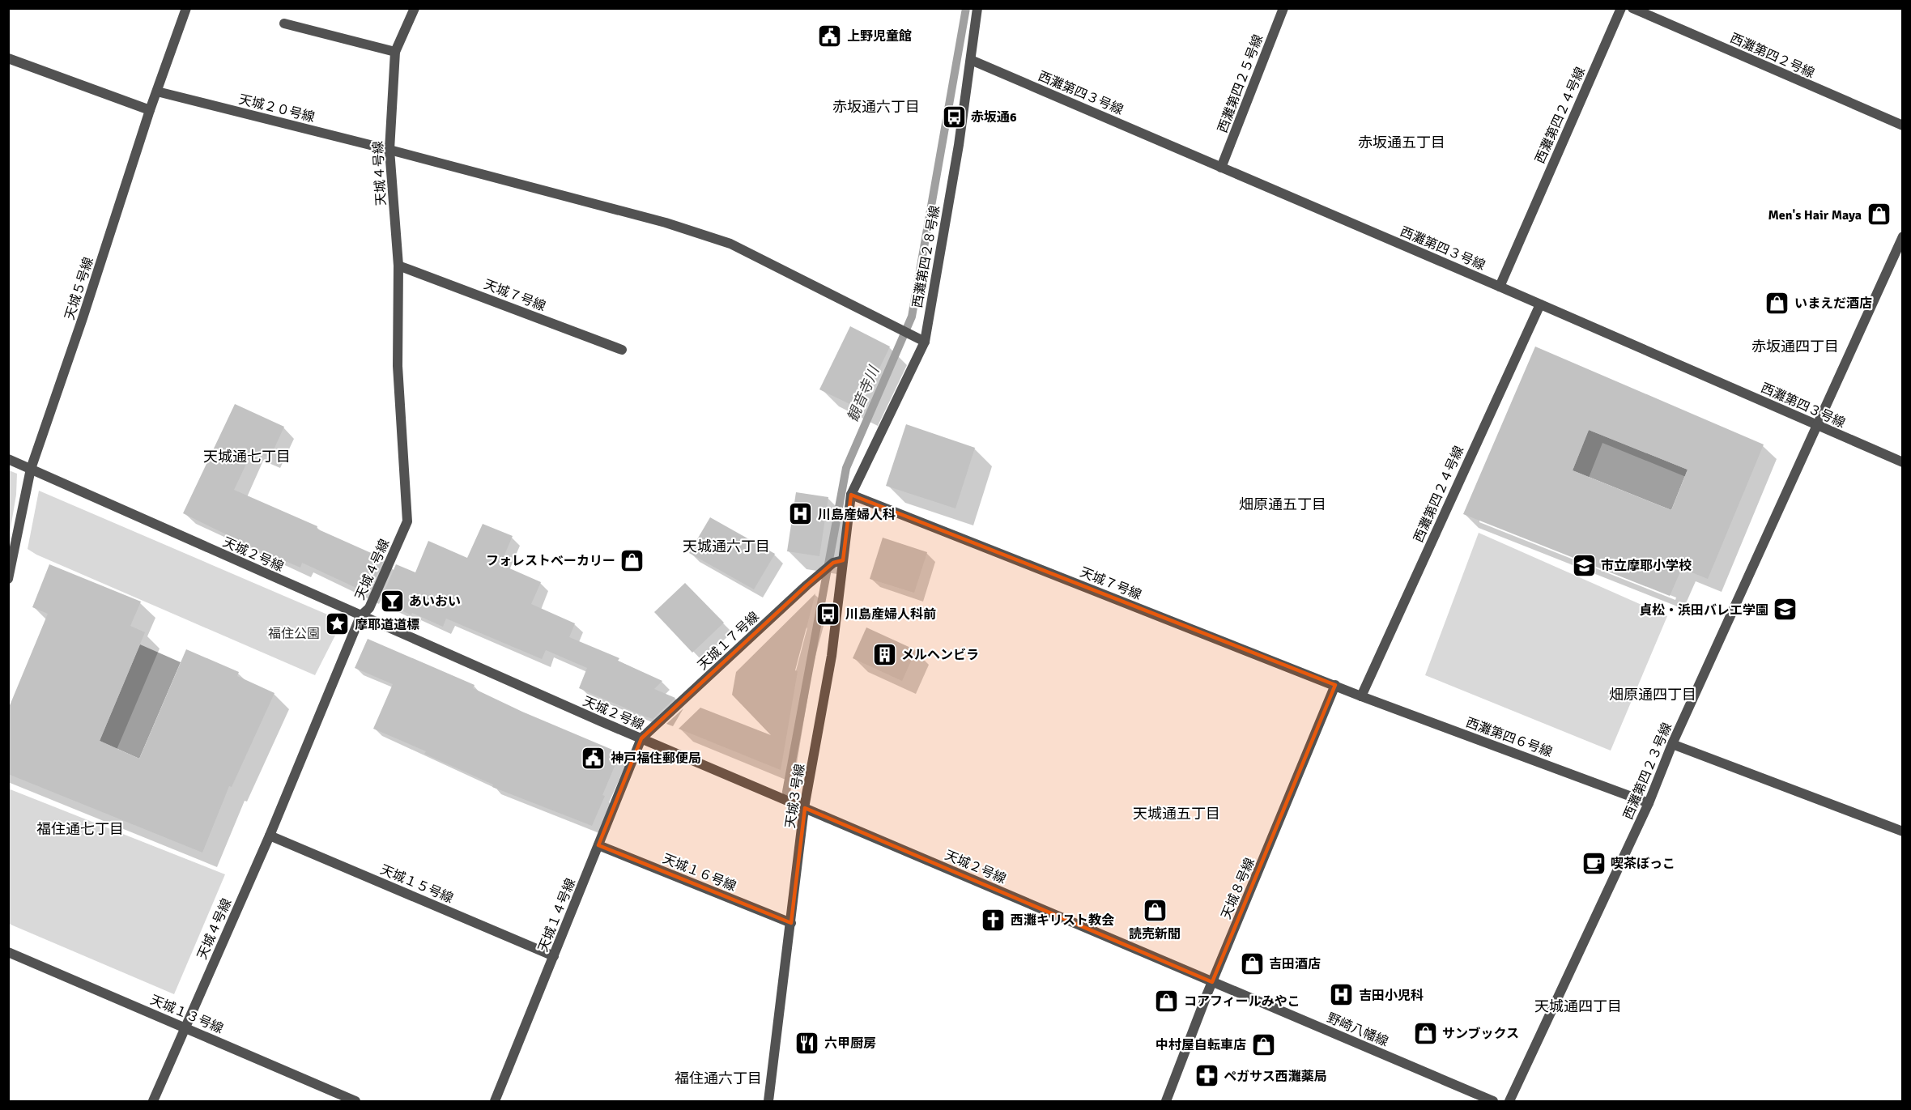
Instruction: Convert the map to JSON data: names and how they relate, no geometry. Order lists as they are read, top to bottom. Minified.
{"streets":{"street":["西灘第四２号線","西灘第四２５号線","西灘第四３号線","天城２０号線","西灘第四２４号線","天城４号線","西灘第四２８号線","天城５号線","天城７号線","天城２号線","天城１７号線","西灘第四６号線","西灘第四２３号線","天城３号線","天城１６号線","天城１５号線","天城８号線","天城１４号線","天城１３号線","野崎八幡線"]},"crossings":[["西灘第四２５号線","西灘第四３号線"],["西灘第四３号線","西灘第四２４号線"],["西灘第四３号線","西灘第四２８号線"],["西灘第四３号線","西灘第四２３号線"],["天城２０号線","天城４号線"],["天城２０号線","西灘第四２８号線"],["天城２０号線","天城５号線"],["西灘第四２４号線","天城７号線"],["西灘第四２４号線","西灘第四６号線"],["天城４号線","天城７号線"],["天城４号線","天城２号線"],["天城４号線","天城１５号線"],["天城４号線","天城１３号線"],["西灘第四２８号線","天城７号線"],["西灘第四２８号線","天城３号線"],["天城５号線","天城２号線"],["天城７号線","西灘第四６号線"],["天城７号線","天城３号線"],["天城７号線","天城８号線"],["天城２号線","天城１７号線"],["天城２号線","天城３号線"],["天城２号線","天城８号線"],["天城２号線","天城１４号線"],["天城２号線","野崎八幡線"],["天城１７号線","天城３号線"],["天城１７号線","天城１４号線"],["西灘第四６号線","西灘第四２３号線"],["天城３号線","天城１６号線"],["天城１６号線","天城１４号線"],["天城１５号線","天城１４号線"],["天城８号線","野崎八幡線"]],"districts":["赤坂通六丁目","赤坂通五丁目","赤坂通四丁目","天城通七丁目","畑原通五丁目","天城通六丁目","畑原通四丁目","天城通五丁目","福住通七丁目","天城通四丁目","福住通六丁目"],"water":["観音寺川"],"parks":["福住公園"],"places":{"public building":["上野児童館","神戸福住郵便局"],"bus stop":["赤坂通6","川島産婦人科前"],"shop":["Men's Hair Maya","いまえだ酒店","フォレストベーカリー","読売新聞","吉田酒店","コアフィールみやこ","サンブックス","中村屋自転車店"],"hospital":["川島産婦人科","吉田小児科"],"school or university":["市立摩耶小学校","貞松・浜田バレエ学園"],"bar":["あいおい"],"place":["摩耶道道標"],"building":["メルヘンビラ"],"cafe":["喫茶ぼっこ"],"church":["西灘キリスト教会"],"restaurant":["六甲厨房"],"pharmacy":["ペガサス西灘薬局"]}}
